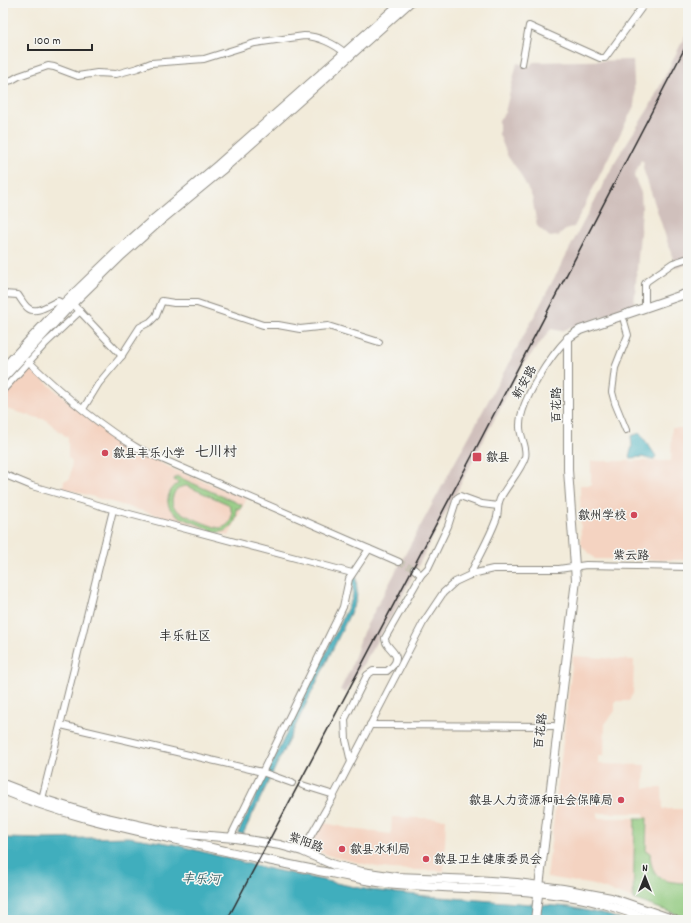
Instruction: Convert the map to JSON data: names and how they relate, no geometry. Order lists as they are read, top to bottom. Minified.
{"streets":{"main road":["新安路","百花路","紫阳路"],"street":["紫云路"]},"crossings":[["新安路","百花路"],["新安路","紫云路"],["百花路","紫云路"],["百花路","紫阳路"],["紫云路","紫阳路"]],"districts":["七川村","丰乐社区"],"water":["丰乐河"],"places":{"other":["歙县丰乐小学","歙州学校","歙县人力资源和社会保障局","歙县水利局","歙县卫生健康委员会"],"transit":["歙县"]},"scale_bar":"100 m","north":"top"}
